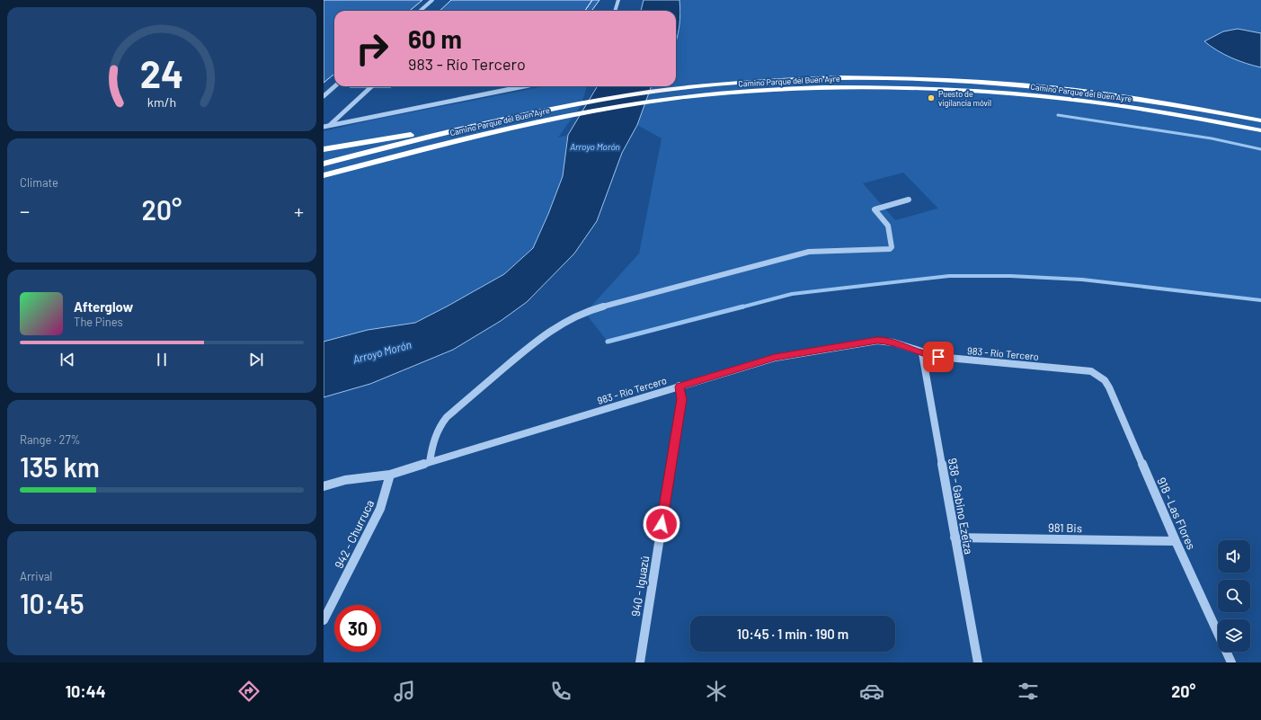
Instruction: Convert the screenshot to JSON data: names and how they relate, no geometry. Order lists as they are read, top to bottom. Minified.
{"streets":{"highway":["Camino Parque del Buen Ayre"],"street":["983 - Río Tercero","938 - Gabino Ezeiza","918 - Las Flores","981 Bis","942 - Churruca","940 - Iguazú"]},"crossings":[["983 - Río Tercero","938 - Gabino Ezeiza"],["983 - Río Tercero","918 - Las Flores"],["983 - Río Tercero","942 - Churruca"],["983 - Río Tercero","940 - Iguazú"],["938 - Gabino Ezeiza","981 Bis"],["918 - Las Flores","981 Bis"]],"water":["Arroyo Morón"],"places":["Puesto de vigilancia móvil"],"page":{"turn":["60 m","983 - Río Tercero"],"tile":["Climate",["Range · 27%","135 km"],["Arrival","10:45"]],"heat":["−","20°","+"],"song":["Afterglow","The Pines"],"limit":"30","trip":"10:45 · 1 min · 190 m","tabs":["10:44","20°"],"gauge":["24","km/h"]}}
